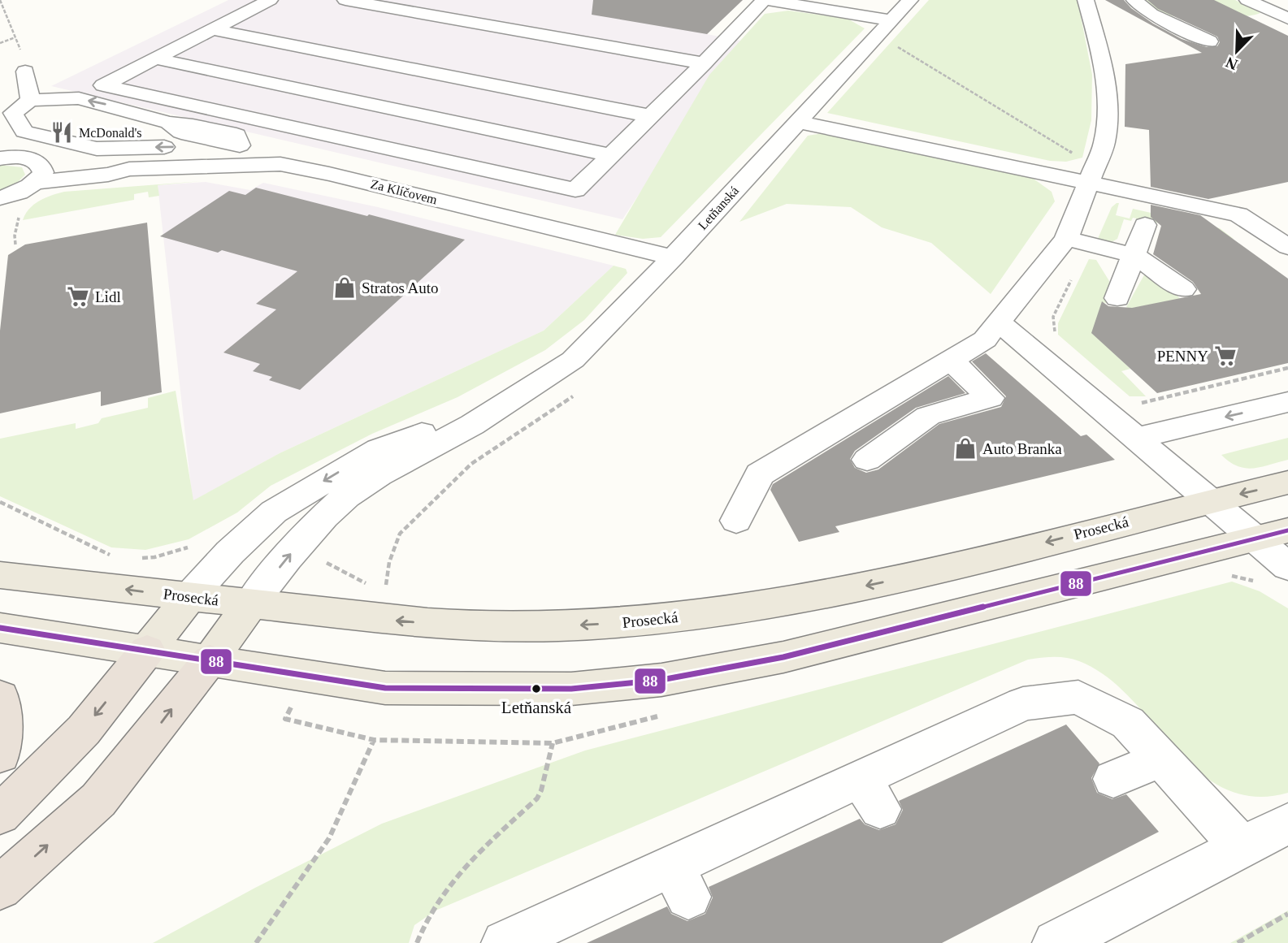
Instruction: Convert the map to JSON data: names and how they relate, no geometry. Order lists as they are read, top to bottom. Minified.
{"streets":{"main road":["Prosecká"],"street":["Za Klíčovem","Letňanská"]},"crossings":[["Za Klíčovem","Letňanská"],["Letňanská","Prosecká"]],"places":{"restaurant":["McDonald's"],"shop":["Stratos Auto","Auto Branka"],"supermarket":["Lidl","PENNY"],"other":["Letňanská"]},"lines":["transit line 88"],"north":"bottom left"}
